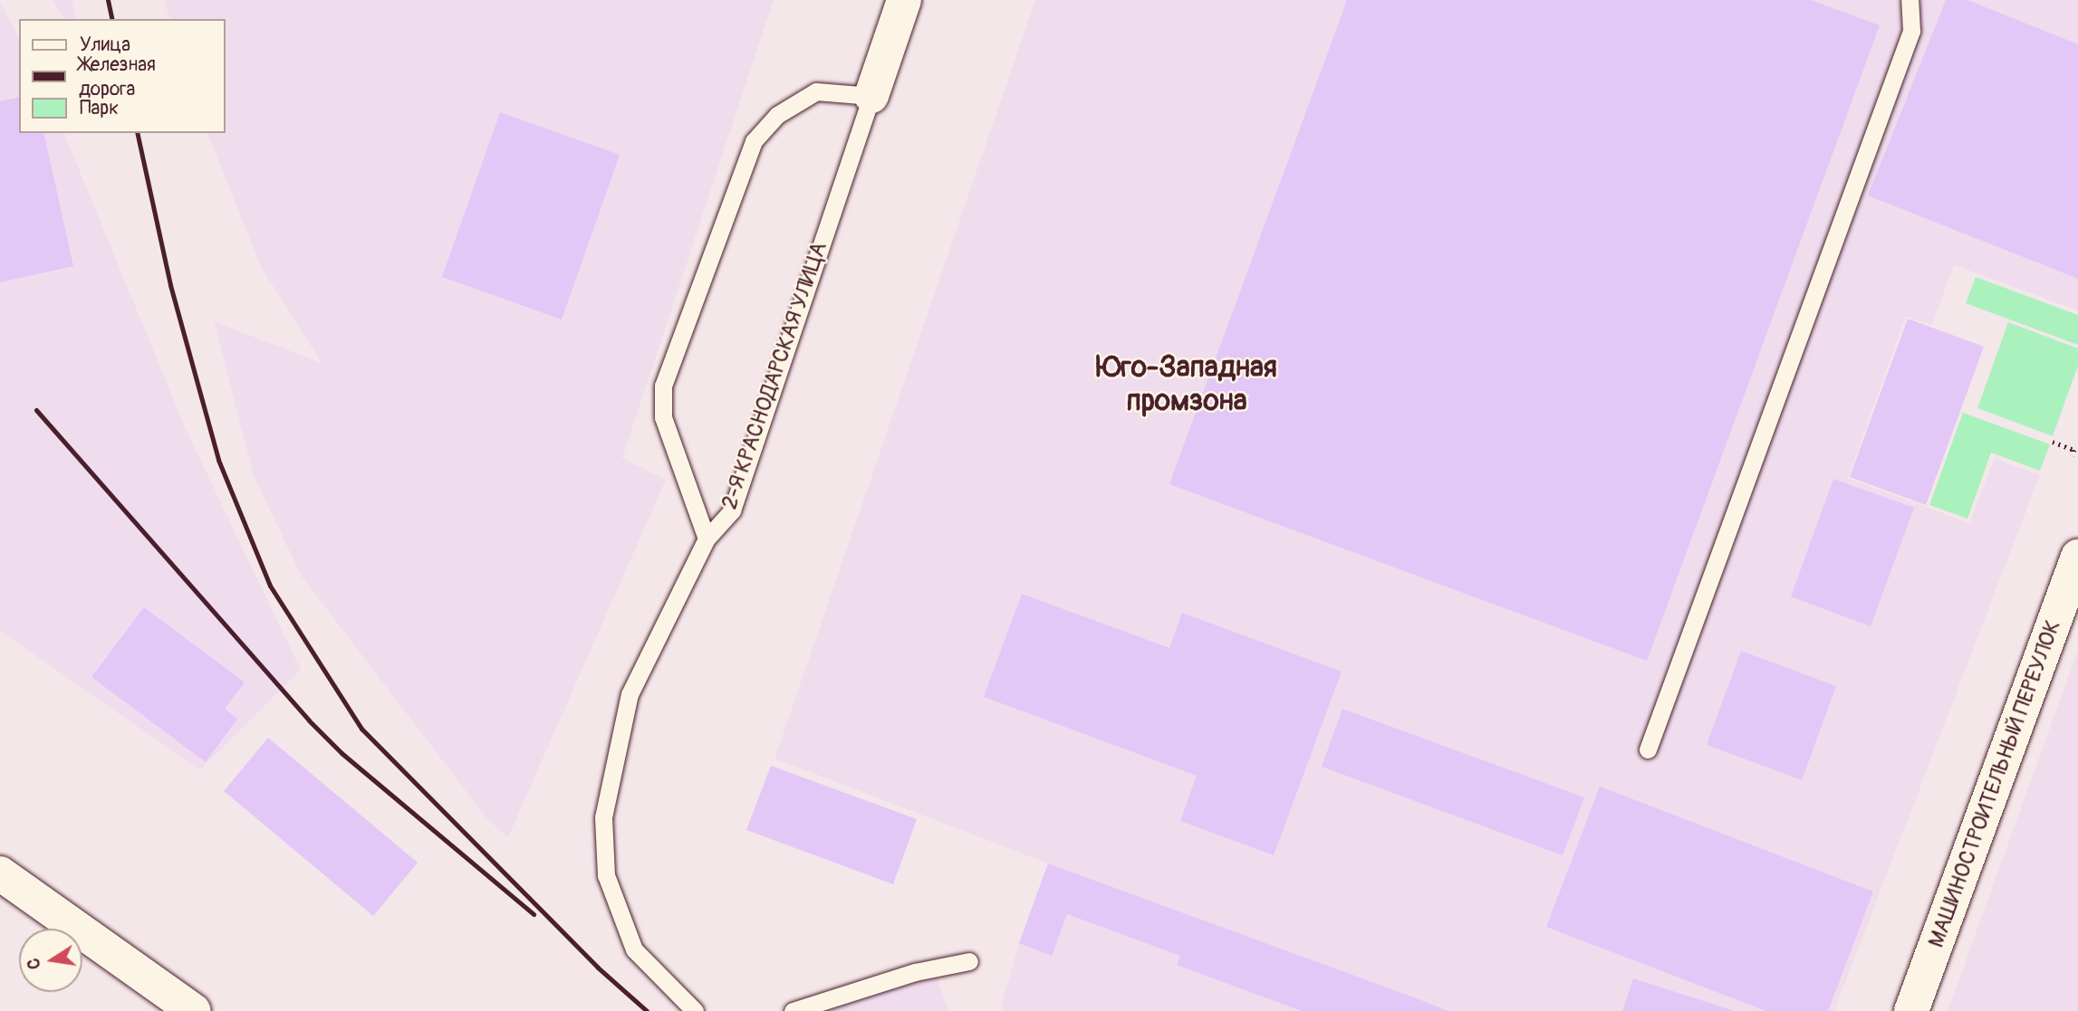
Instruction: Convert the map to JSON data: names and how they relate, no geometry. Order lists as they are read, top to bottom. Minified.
{"streets":{"street":["2-Я КРАСНОДАРСКАЯ УЛИЦА","МАШИНОСТРОИТЕЛЬНЫЙ ПЕРЕУЛОК"]},"districts":["Юго-Западная промзона"],"legend":["Улица","Железная дорога","Парк"],"north":"left"}
